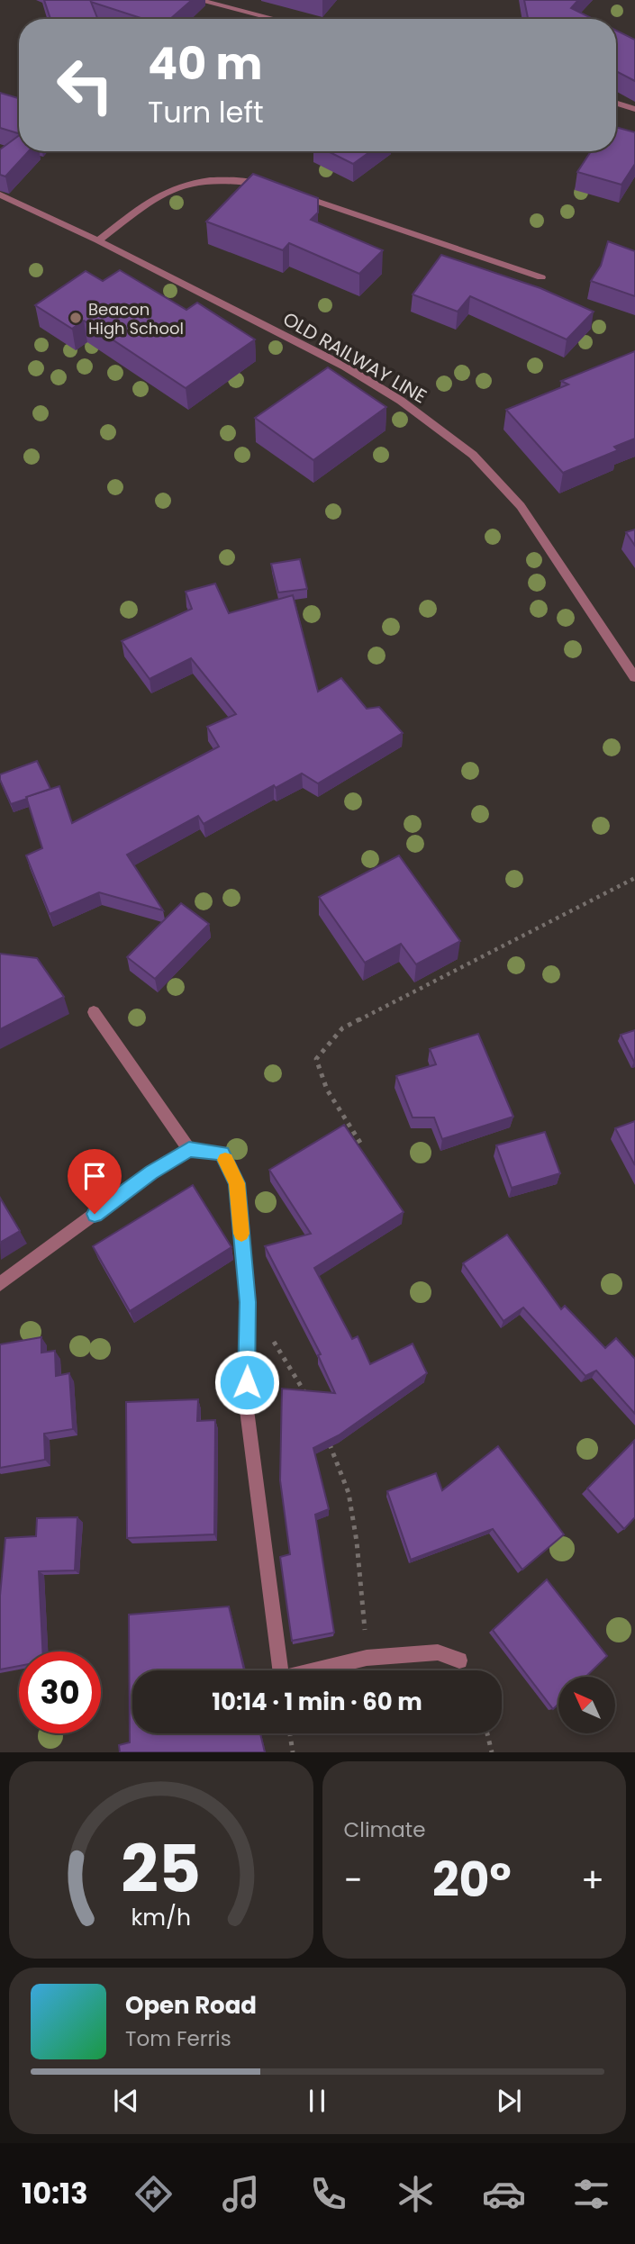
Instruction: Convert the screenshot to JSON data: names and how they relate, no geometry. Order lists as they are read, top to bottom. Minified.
{"streets":{"street":["OLD RAILWAY LINE"]},"places":["Beacon High School"],"north":"top left","page":{"turn":["40 m","Turn left"],"limit":"30","trip":"10:14 · 1 min · 60 m","tile":"Climate","heat":["−","20°","+"],"song":["Open Road","Tom Ferris"],"tabs":"10:13","gauge":["25","km/h"]}}
